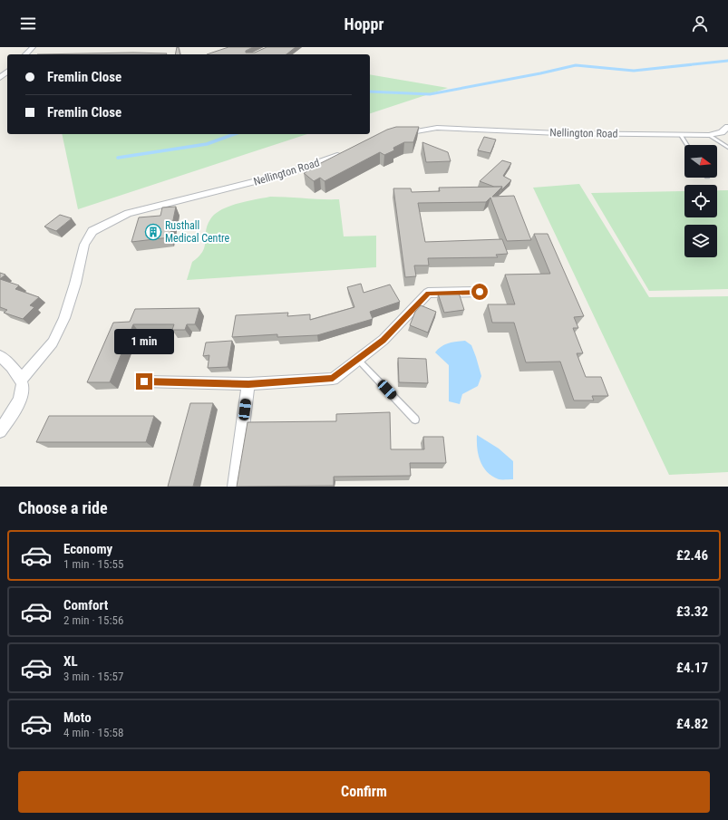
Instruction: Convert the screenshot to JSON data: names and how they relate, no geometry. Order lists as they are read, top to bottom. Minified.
{"streets":{"street":["Nellington Road"]},"places":{"building":["Rusthall Medical Centre"]},"north":"right","page":{"header":"Hoppr","banner":["Fremlin Close","Fremlin Close"],"bubble":"1 min","heading":"Choose a ride","list":[{"name":"Economy","note":"1 min · 15:55","value":"£2.46"},{"name":"Comfort","note":"2 min · 15:56","value":"£3.32"},{"name":"XL","note":"3 min · 15:57","value":"£4.17"},{"name":"Moto","note":"4 min · 15:58","value":"£4.82"}],"buttons":"Confirm"}}
